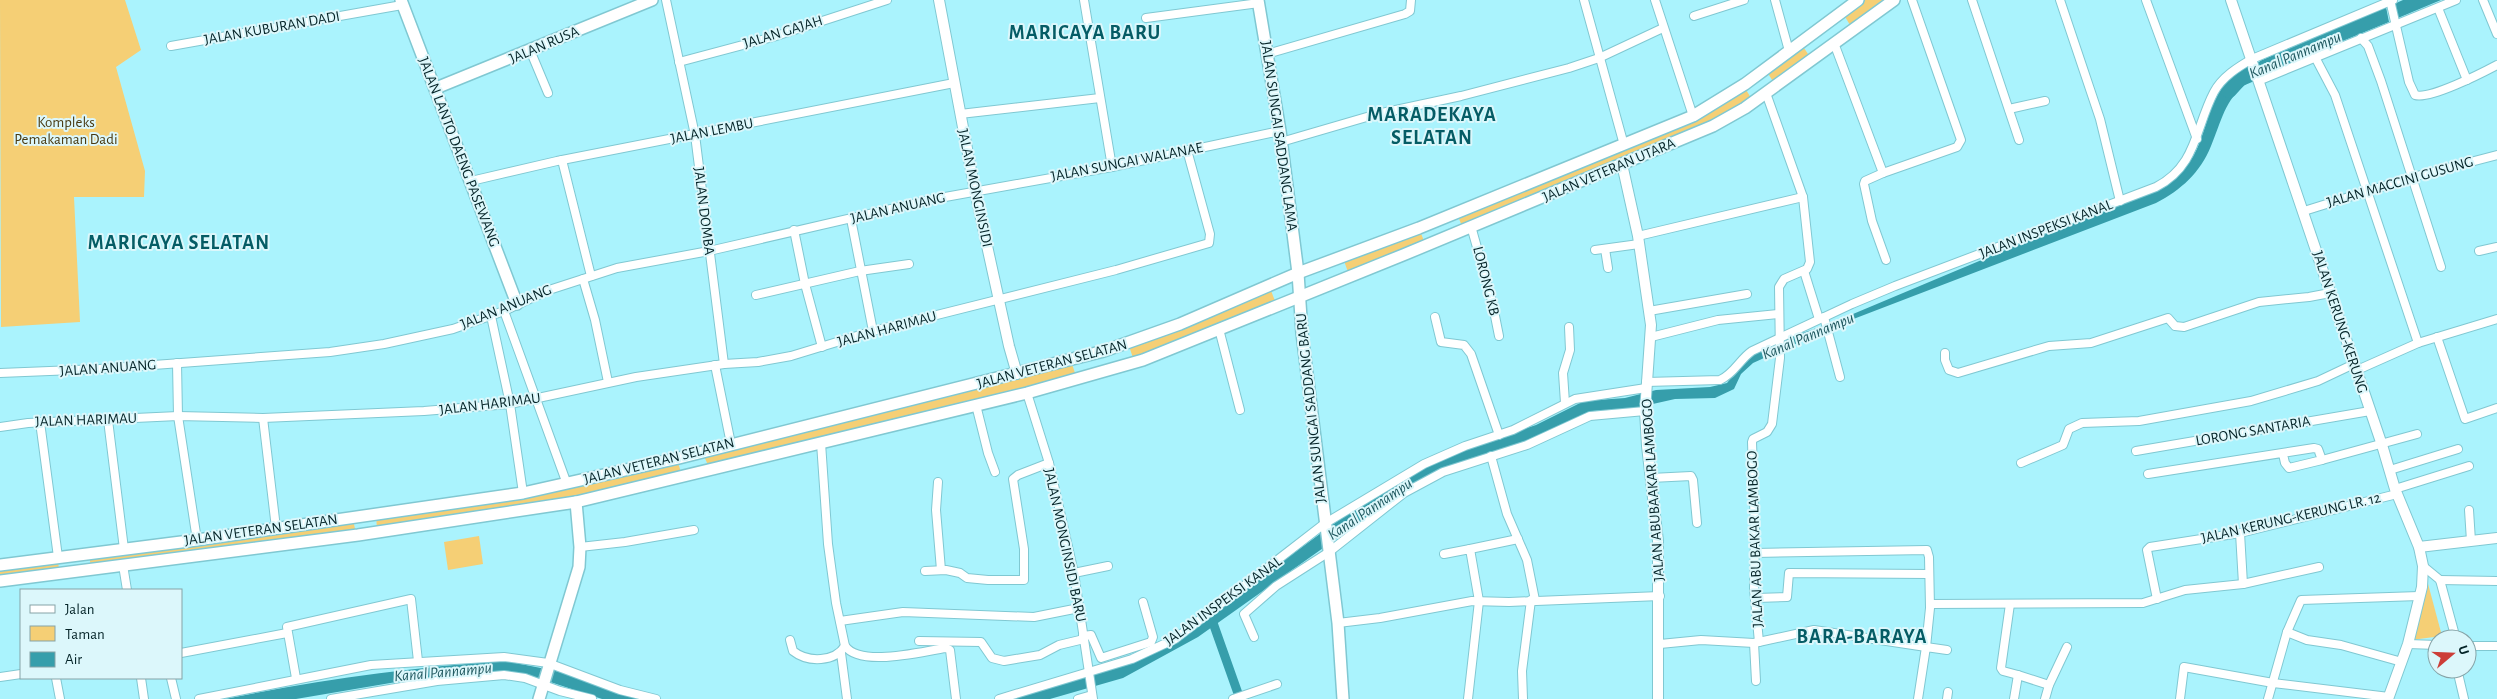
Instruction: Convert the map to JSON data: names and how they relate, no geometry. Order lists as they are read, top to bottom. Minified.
{"streets":{"main road":["JALAN RUSA","JALAN SUNGAI SADDANG LAMA","JALAN LANTO DAENG PASEWANG","JALAN VETERAN UTARA","JALAN VETERAN SELATAN","JALAN SUNGAI SADDANG BARU"],"street":["JALAN KUBURAN DADI","JALAN GAJAH","JALAN LEMBU","JALAN SUNGAI WALANAE","JALAN MACCINI GUSUNG","JALAN MONGINSIDI","JALAN ANUANG","JALAN DOMBA","JALAN INSPEKSI KANAL","LORONG KB","JALAN KERUNG-KERUNG","JALAN HARIMAU","LORONG SANTARIA","JALAN ABUBAAKAR LAMBOGO","JALAN KERUNG-KERUNG LR. 12","JALAN ABU BAKAR LAMBOGO","JALAN MONGINSIDI BARU"]},"crossings":[["JALAN KUBURAN DADI","JALAN LANTO DAENG PASEWANG"],["JALAN GAJAH","JALAN DOMBA"],["JALAN RUSA","JALAN LANTO DAENG PASEWANG"],["JALAN LEMBU","JALAN LANTO DAENG PASEWANG"],["JALAN LEMBU","JALAN MONGINSIDI"],["JALAN LEMBU","JALAN DOMBA"],["JALAN SUNGAI SADDANG LAMA","JALAN SUNGAI WALANAE"],["JALAN SUNGAI SADDANG LAMA","JALAN VETERAN UTARA"],["JALAN SUNGAI SADDANG LAMA","JALAN VETERAN SELATAN"],["JALAN SUNGAI SADDANG LAMA","JALAN SUNGAI SADDANG BARU"],["JALAN LANTO DAENG PASEWANG","JALAN ANUANG"],["JALAN SUNGAI WALANAE","JALAN MONGINSIDI"],["JALAN SUNGAI WALANAE","JALAN ANUANG"],["JALAN SUNGAI WALANAE","JALAN HARIMAU"],["JALAN VETERAN UTARA","LORONG KB"],["JALAN VETERAN UTARA","JALAN VETERAN SELATAN"],["JALAN VETERAN UTARA","JALAN SUNGAI SADDANG BARU"],["JALAN VETERAN UTARA","JALAN ABUBAAKAR LAMBOGO"],["JALAN MACCINI GUSUNG","JALAN KERUNG-KERUNG"],["JALAN MONGINSIDI","JALAN ANUANG"],["JALAN MONGINSIDI","JALAN HARIMAU"],["JALAN MONGINSIDI","JALAN VETERAN SELATAN"],["JALAN ANUANG","JALAN DOMBA"],["JALAN DOMBA","JALAN HARIMAU"],["JALAN INSPEKSI KANAL","JALAN KERUNG-KERUNG"],["JALAN INSPEKSI KANAL","JALAN SUNGAI SADDANG BARU"],["JALAN INSPEKSI KANAL","JALAN ABUBAAKAR LAMBOGO"],["JALAN INSPEKSI KANAL","JALAN ABU BAKAR LAMBOGO"],["JALAN INSPEKSI KANAL","JALAN MONGINSIDI BARU"],["JALAN KERUNG-KERUNG","LORONG SANTARIA"],["JALAN KERUNG-KERUNG","JALAN KERUNG-KERUNG LR. 12"],["JALAN VETERAN SELATAN","JALAN SUNGAI SADDANG BARU"],["JALAN VETERAN SELATAN","JALAN MONGINSIDI BARU"]],"districts":["MARICAYA BARU","MARADEKAYA SELATAN","MARICAYA SELATAN","BARA-BARAYA"],"water":["Kanal Pannampu"],"parks":["Kompleks Pemakaman Dadi"],"legend":["Jalan","Taman","Air"],"north":"right"}
